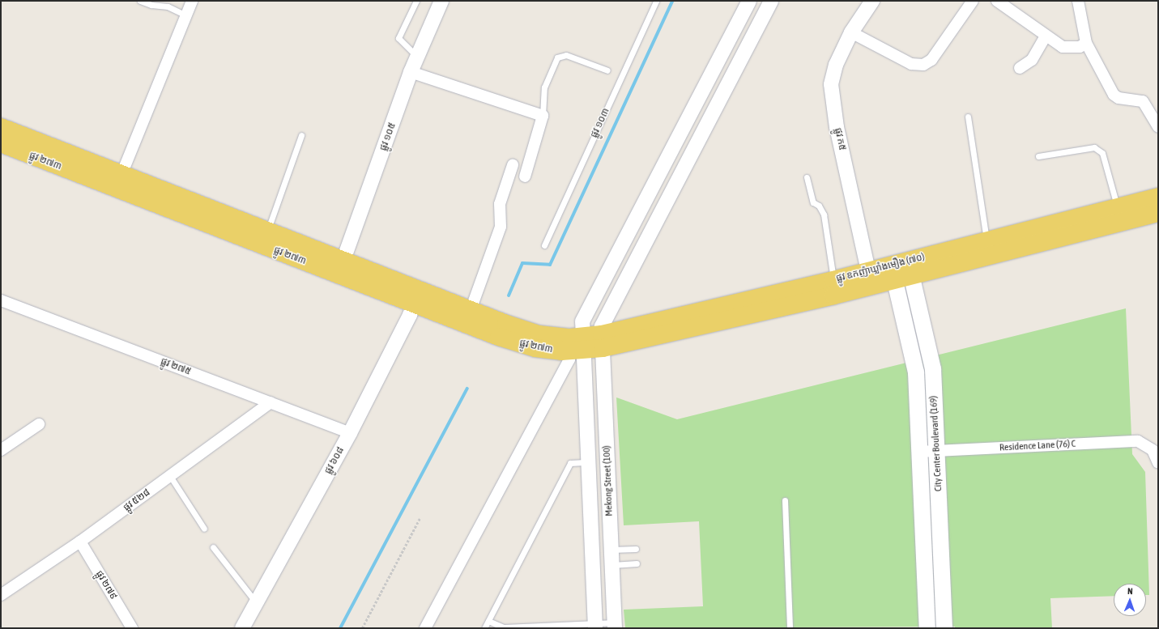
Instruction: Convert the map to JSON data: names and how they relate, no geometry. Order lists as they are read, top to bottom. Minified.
{"streets":{"main road":["ផ្លូវ ២៧៣","ផ្លូវ ឧកញ៉ាឃ្លាំងមឿង (៧០)","City Center Boulevard (169)"],"street":["ផ្លូវ ១០៥","ផ្លូវ ក៥","ផ្លូវ ២៧៥","Residence Lane (76) C","ផ្លូវ ៦០៨","Mekong Street (100)","ផ្លូវ ៥២៨","ផ្លូវ ២៧៩"],"lane":["ផ្លូវ ១០៣"]},"crossings":[["ផ្លូវ ១០៥","ផ្លូវ ២៧៣"],["ផ្លូវ ក៥","ផ្លូវ ឧកញ៉ាឃ្លាំងមឿង (៧០)"],["ផ្លូវ ២៧៣","ផ្លូវ ៦០៨"],["ផ្លូវ ២៧៣","Mekong Street (100)"],["ផ្លូវ ឧកញ៉ាឃ្លាំងមឿង (៧០)","City Center Boulevard (169)"],["ផ្លូវ ឧកញ៉ាឃ្លាំងមឿង (៧០)","Mekong Street (100)"],["ផ្លូវ ២៧៥","ផ្លូវ ៦០៨"],["ផ្លូវ ២៧៥","ផ្លូវ ៥២៨"],["City Center Boulevard (169)","Residence Lane (76) C"],["ផ្លូវ ៥២៨","ផ្លូវ ២៧៩"]],"north":"top"}
